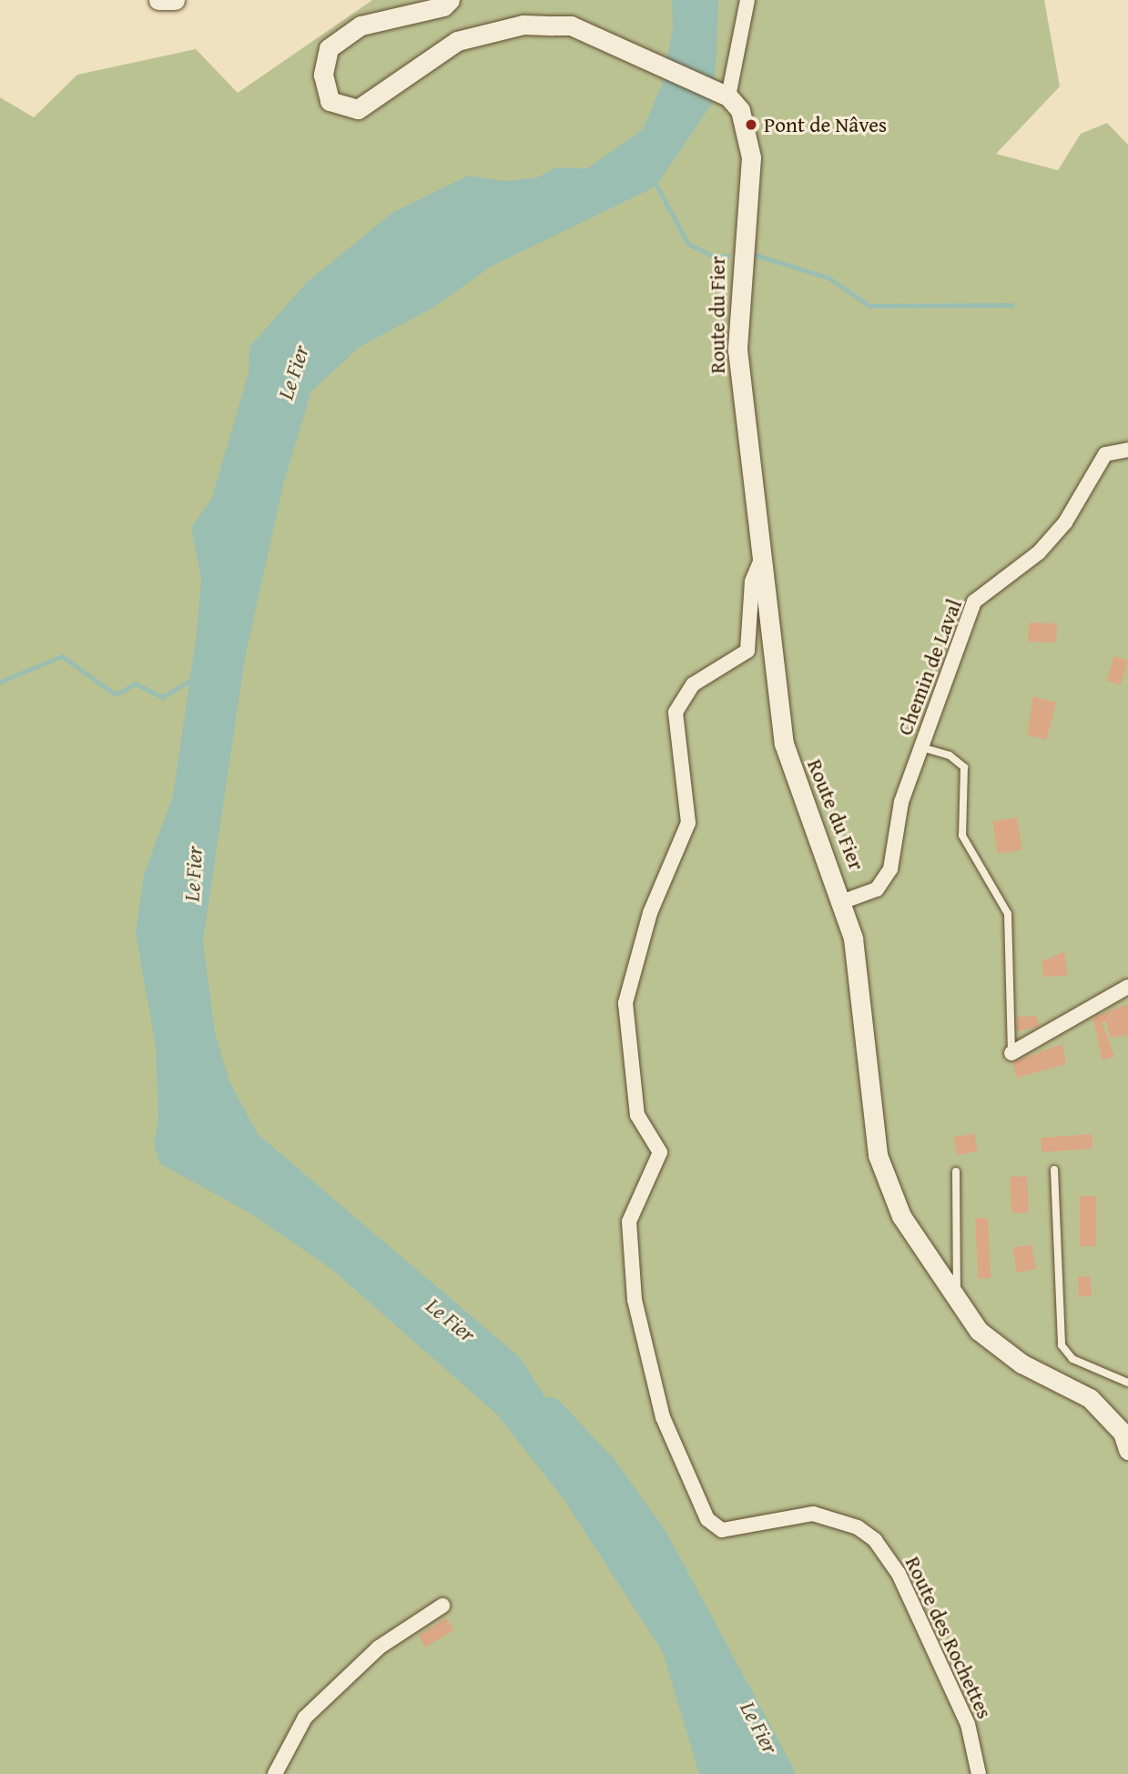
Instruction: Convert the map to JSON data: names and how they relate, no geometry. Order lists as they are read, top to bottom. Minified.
{"streets":{"main road":["Route du Fier"],"street":["Chemin de Laval","Route des Rochettes"]},"crossings":[["Route du Fier","Chemin de Laval"],["Route du Fier","Route des Rochettes"]],"water":["Le Fier"],"places":["Pont de Nâves"]}
